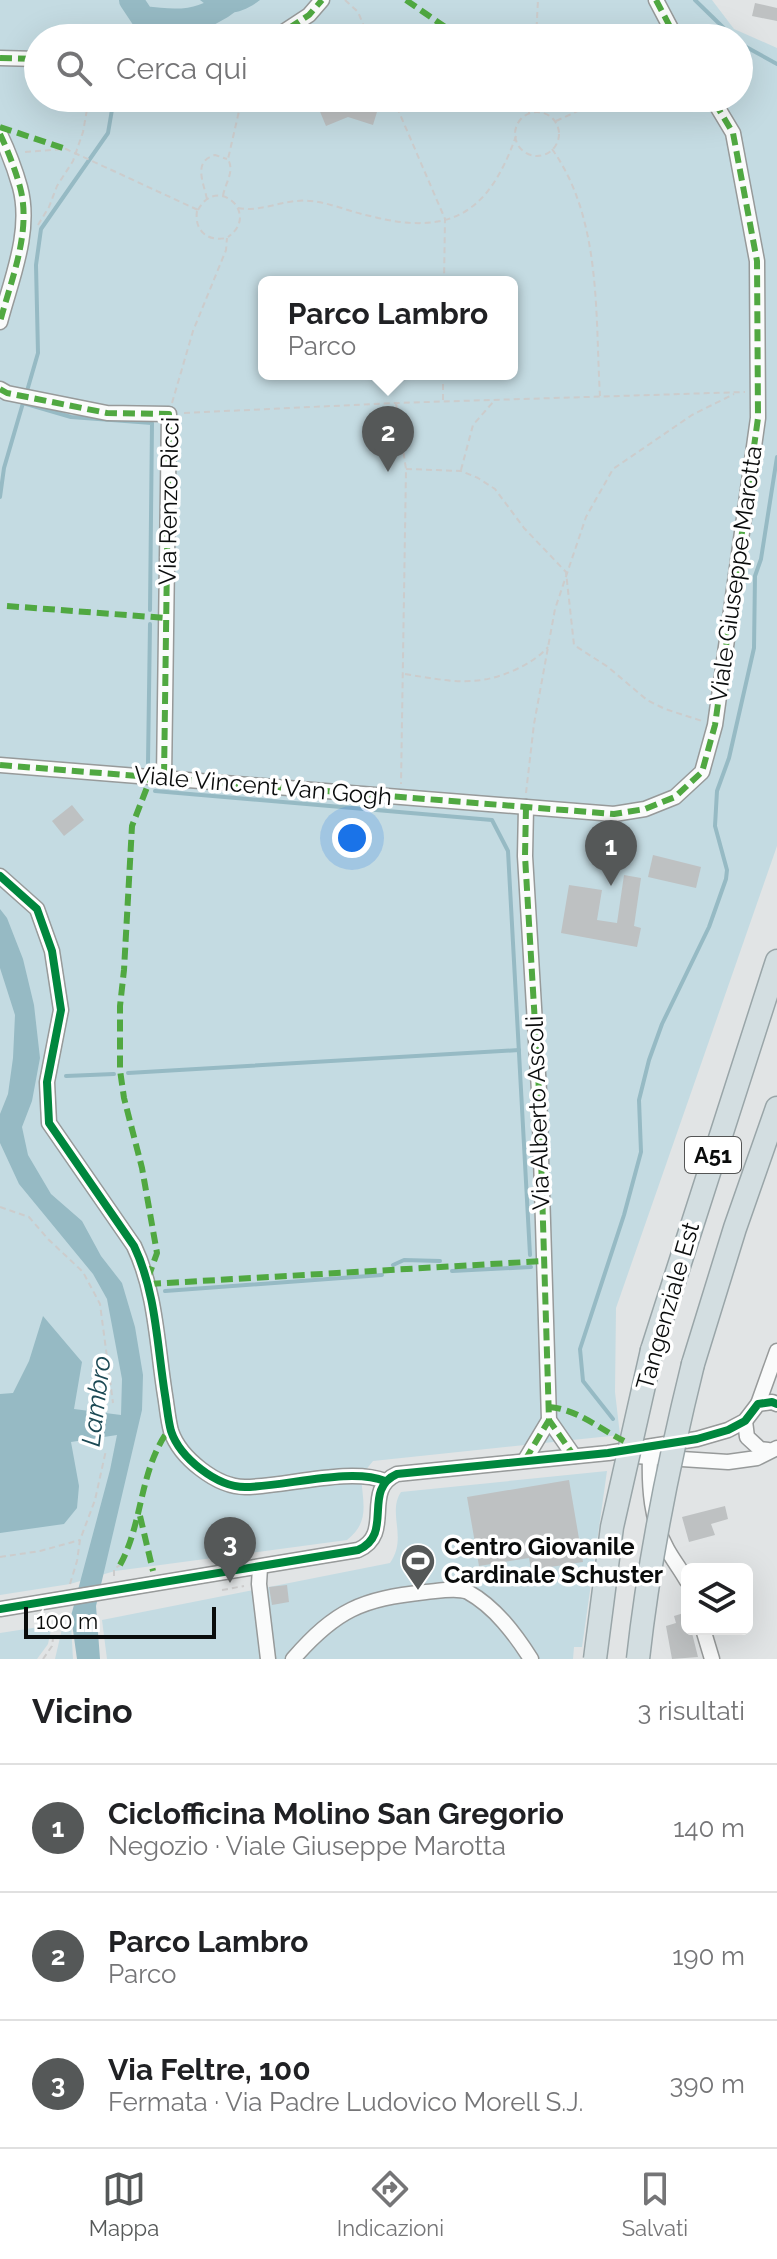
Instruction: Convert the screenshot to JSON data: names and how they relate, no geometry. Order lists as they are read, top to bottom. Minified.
{"streets":{"highway":["A51","Tangenziale Est"],"street":["Via Renzo Ricci","Viale Giuseppe Marotta","Viale Vincent Van Gogh","Via Alberto Ascoli"]},"crossings":[["Via Renzo Ricci","Viale Vincent Van Gogh"],["Viale Giuseppe Marotta","Viale Vincent Van Gogh"],["Viale Giuseppe Marotta","Via Alberto Ascoli"],["Viale Vincent Van Gogh","Via Alberto Ascoli"]],"water":["Lambro"],"places":{"sports":["Centro Giovanile Cardinale Schuster"]},"scale_bar":"100 m","page":{"search":"Cerca qui","popup":["Parco Lambro","Parco"],"pins":["2","1","3"],"scale":"100 m","heading":["Vicino","3 risultati"],"list":[{"mark":"1","name":"Ciclofficina Molino San Gregorio","note":"Negozio · Viale Giuseppe Marotta","value":"140 m"},{"mark":"2","name":"Parco Lambro","note":"Parco","value":"190 m"},{"mark":"3","name":"Via Feltre, 100","note":"Fermata · Via Padre Ludovico Morell S.J.","value":"390 m"}],"nav":["Mappa","Indicazioni","Salvati"]}}
